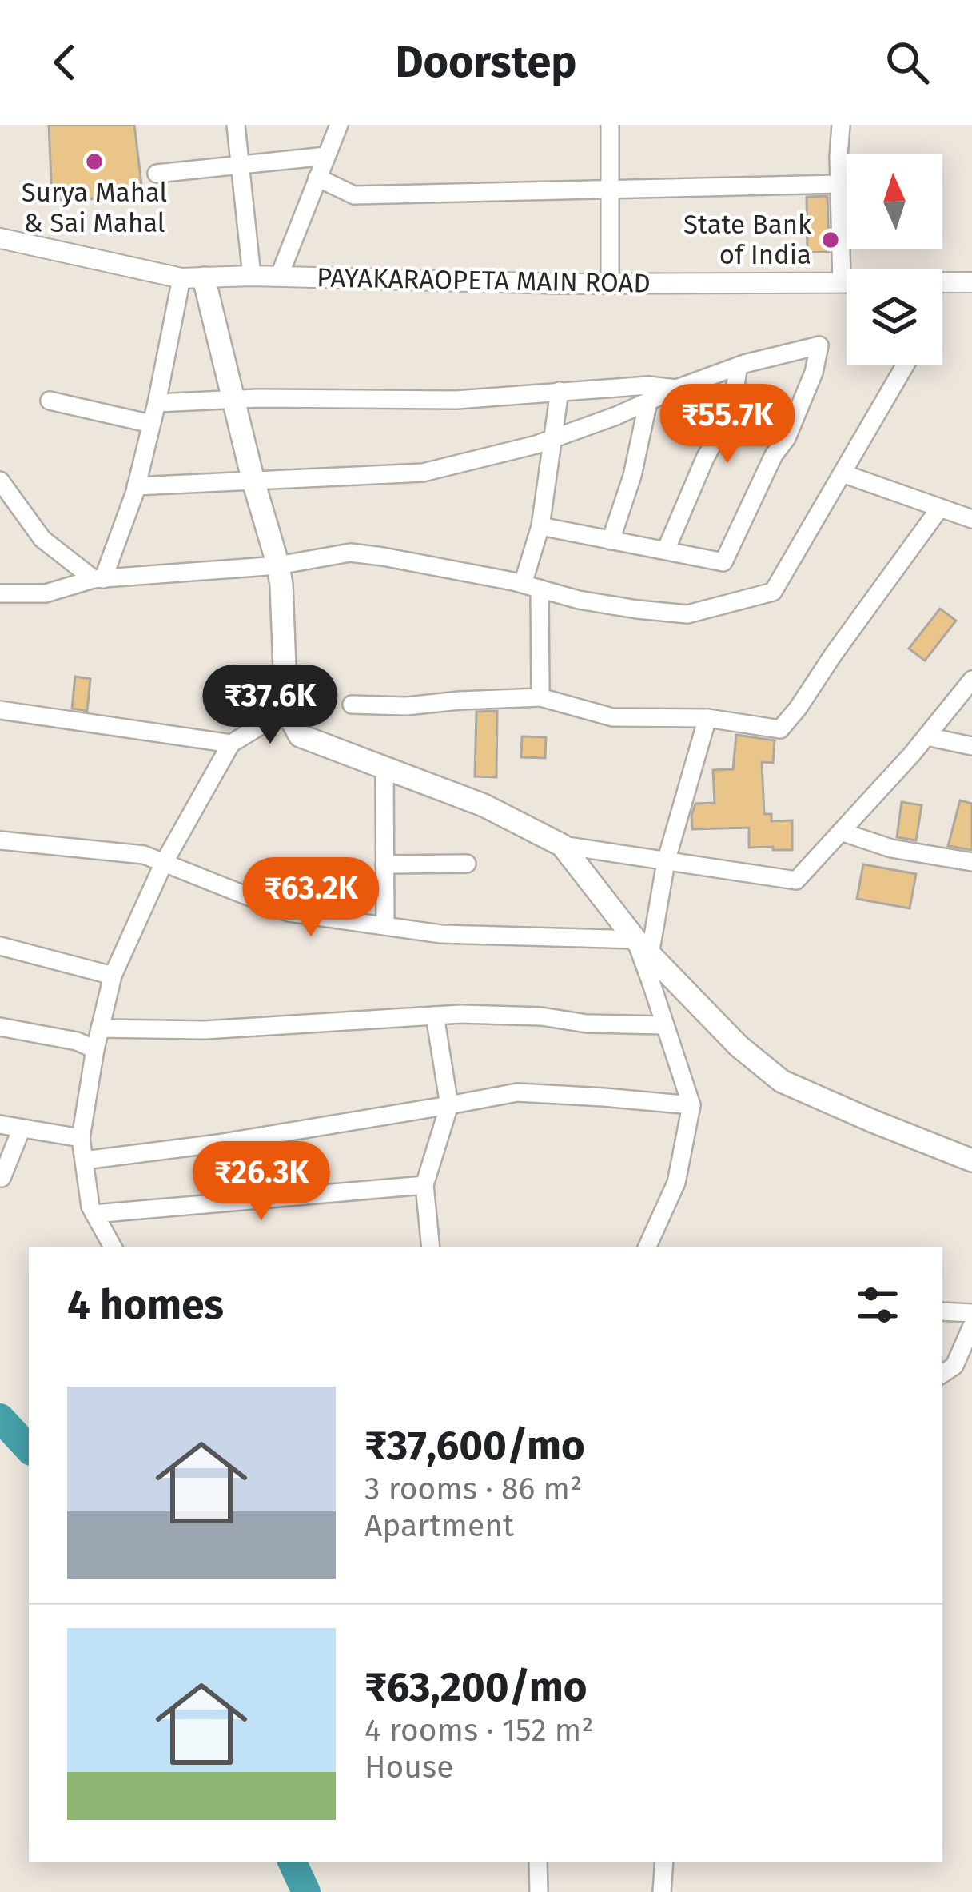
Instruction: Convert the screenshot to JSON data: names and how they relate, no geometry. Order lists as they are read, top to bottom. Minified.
{"streets":{"street":["PAYAKARAOPETA MAIN ROAD"]},"places":["Surya Mahal & Sai Mahal","State Bank of India"],"north":"top","page":{"header":"Doorstep","price":["₹55.7K","₹37.6K","₹63.2K","₹26.3K"],"heading":"4 homes","list":[{"name":"₹37,600/mo","note":"3 rooms · 86 m² · Apartment"},{"name":"₹63,200/mo","note":"4 rooms · 152 m² · House"}]}}
